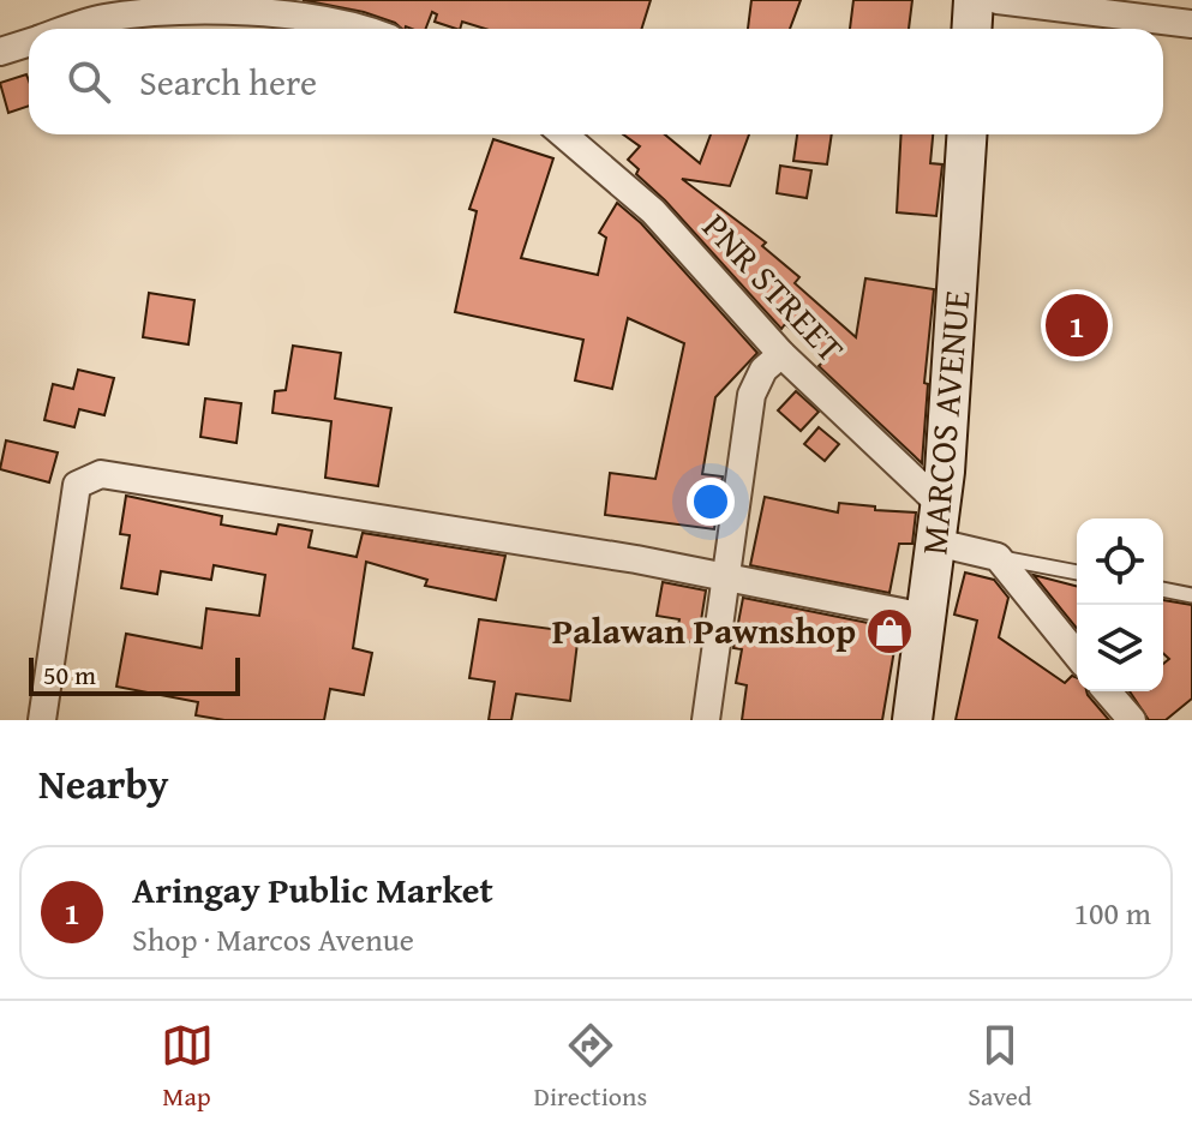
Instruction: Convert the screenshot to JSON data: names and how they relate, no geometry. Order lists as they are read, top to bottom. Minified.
{"streets":{"street":["PNR STREET","MARCOS AVENUE"]},"crossings":[["PNR STREET","MARCOS AVENUE"]],"places":{"shop":["Palawan Pawnshop"]},"scale_bar":"50 m","page":{"search":"Search here","pins":"1","scale":"50 m","heading":"Nearby","list":[{"mark":"1","name":"Aringay Public Market","note":"Shop · Marcos Avenue","value":"100 m"}],"nav":["Map","Directions","Saved"]}}
